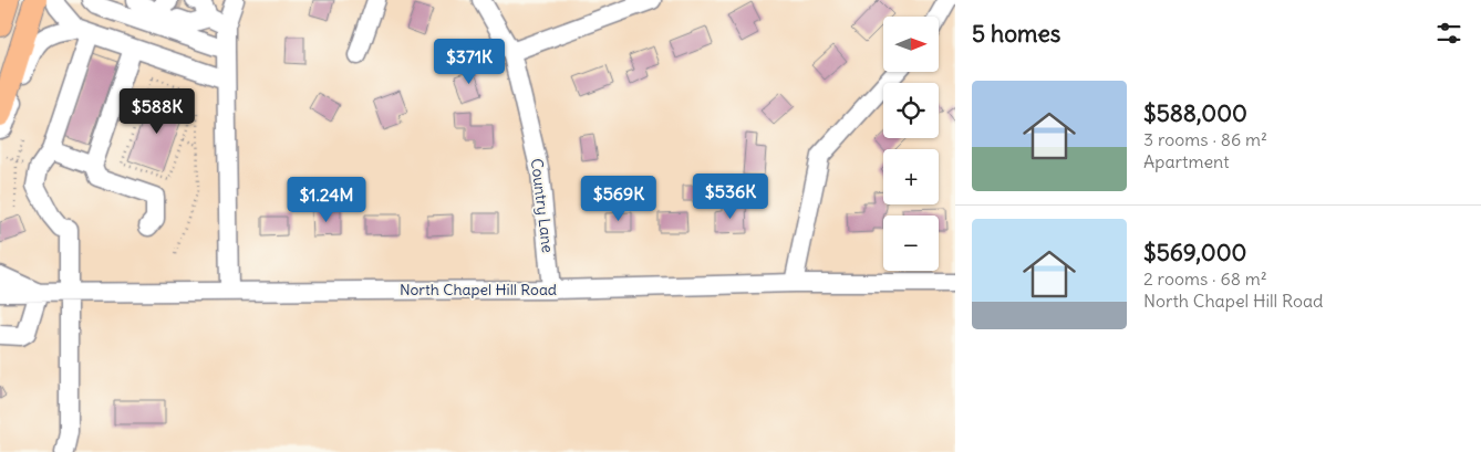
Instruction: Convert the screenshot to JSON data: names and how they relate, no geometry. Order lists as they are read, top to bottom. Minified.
{"streets":{"street":["Country Lane","North Chapel Hill Road"]},"crossings":[["Country Lane","North Chapel Hill Road"]],"north":"right","page":{"heading":"5 homes","map_buttons":["+","−"],"price":["$371K","$588K","$536K","$569K","$1.24M"],"list":[{"name":"$588,000","note":"3 rooms · 86 m² · Apartment"},{"name":"$569,000","note":"2 rooms · 68 m² · North Chapel Hill Road"}]}}
